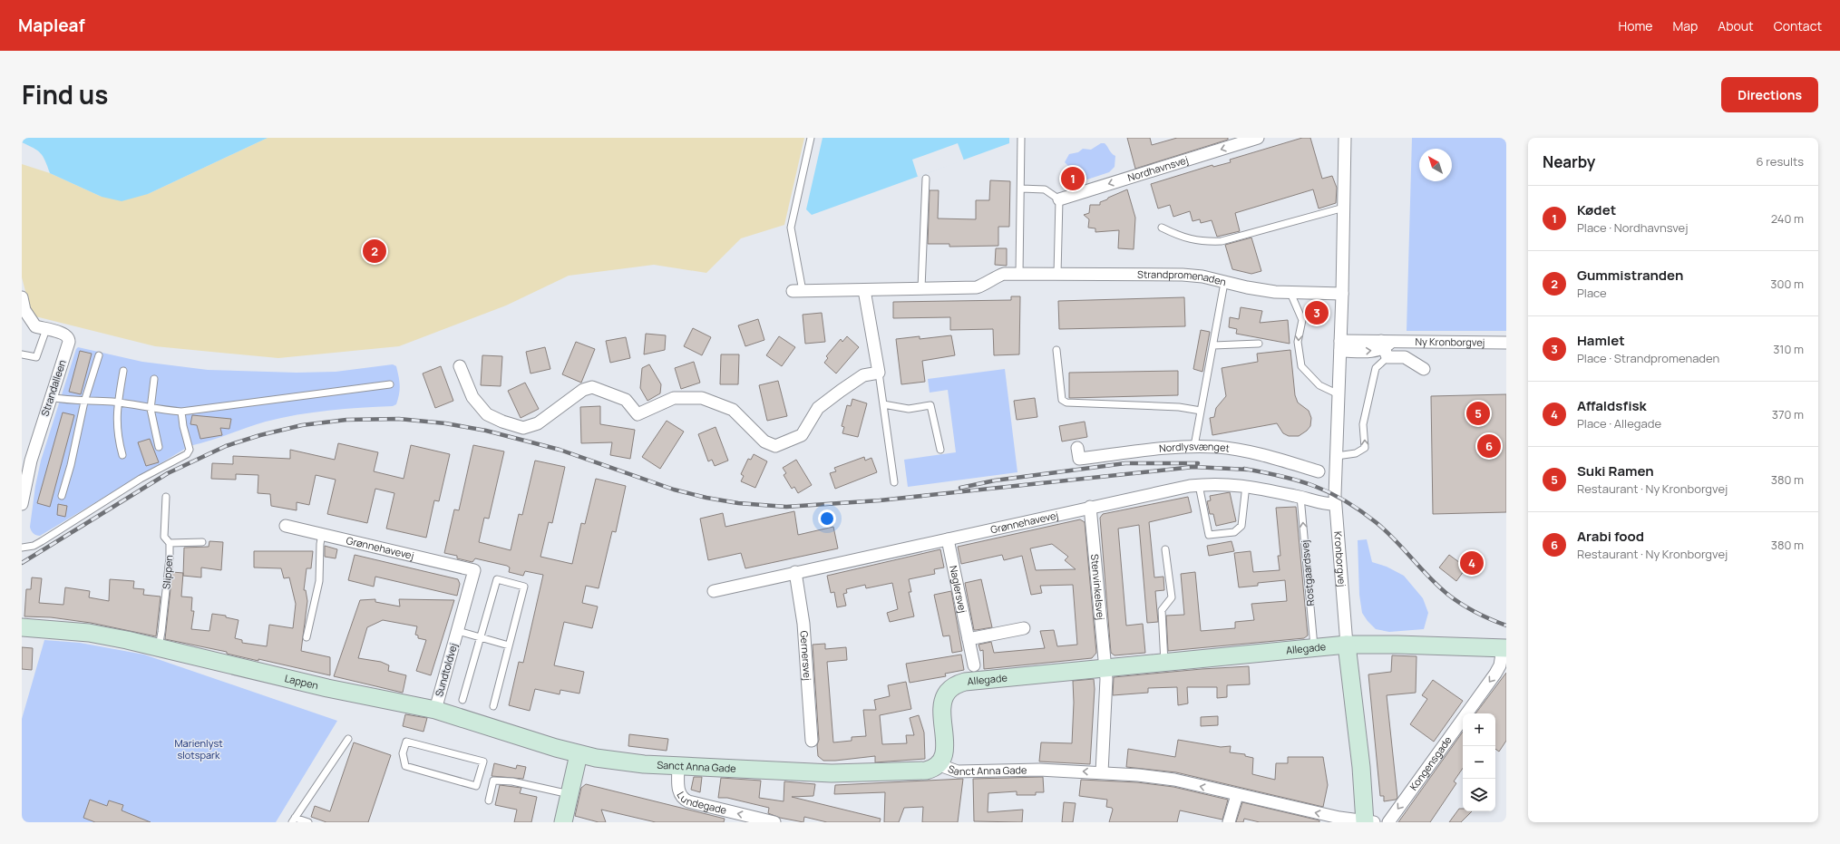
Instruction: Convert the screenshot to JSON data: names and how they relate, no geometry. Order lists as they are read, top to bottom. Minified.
{"streets":{"main road":["Kronborgvej","Allegade","Lappen","Sanct Anna Gade"],"street":["Nordhavnsvej","Strandpromenaden","Ny Kronborgvej","Strandalleen","Nordlysvænget","Grønnehavevej","Stenvinkelsvej","Naglersvej","Gernersvej","Sundtoldvej","Kongensgade","Lundegade"],"lane":["Slippen","Rostgaardsvej"]},"crossings":[["Strandpromenaden","Kronborgvej"],["Ny Kronborgvej","Kronborgvej"],["Grønnehavevej","Kronborgvej"],["Grønnehavevej","Rostgaardsvej"],["Grønnehavevej","Stenvinkelsvej"],["Grønnehavevej","Naglersvej"],["Grønnehavevej","Gernersvej"],["Grønnehavevej","Sundtoldvej"],["Kronborgvej","Allegade"],["Kronborgvej","Sanct Anna Gade"],["Slippen","Lappen"],["Rostgaardsvej","Allegade"],["Stenvinkelsvej","Allegade"],["Allegade","Kongensgade"],["Allegade","Sanct Anna Gade"],["Sundtoldvej","Lappen"],["Lappen","Sanct Anna Gade"],["Sanct Anna Gade","Lundegade"]],"one_way":["Nordhavnsvej","Rostgaardsvej","Kongensgade","Sanct Anna Gade","Lundegade"],"parks":["Marienlyst slotspark"],"north":"top left","page":{"header":"Mapleaf","nav":["Home","Map","About","Contact"],"title":"Find us","buttons":"Directions","heading":["Nearby","6 results"],"pins":["1","2","3","5","6","4"],"list":[{"mark":"1","name":"Kødet","note":"Place · Nordhavnsvej","value":"240 m"},{"mark":"2","name":"Gummistranden","note":"Place","value":"300 m"},{"mark":"3","name":"Hamlet","note":"Place · Strandpromenaden","value":"310 m"},{"mark":"4","name":"Affaldsfisk","note":"Place · Allegade","value":"370 m"},{"mark":"5","name":"Suki Ramen","note":"Restaurant · Ny Kronborgvej","value":"380 m"},{"mark":"6","name":"Arabi food","note":"Restaurant · Ny Kronborgvej","value":"380 m"}],"map_buttons":["+","−"]}}
